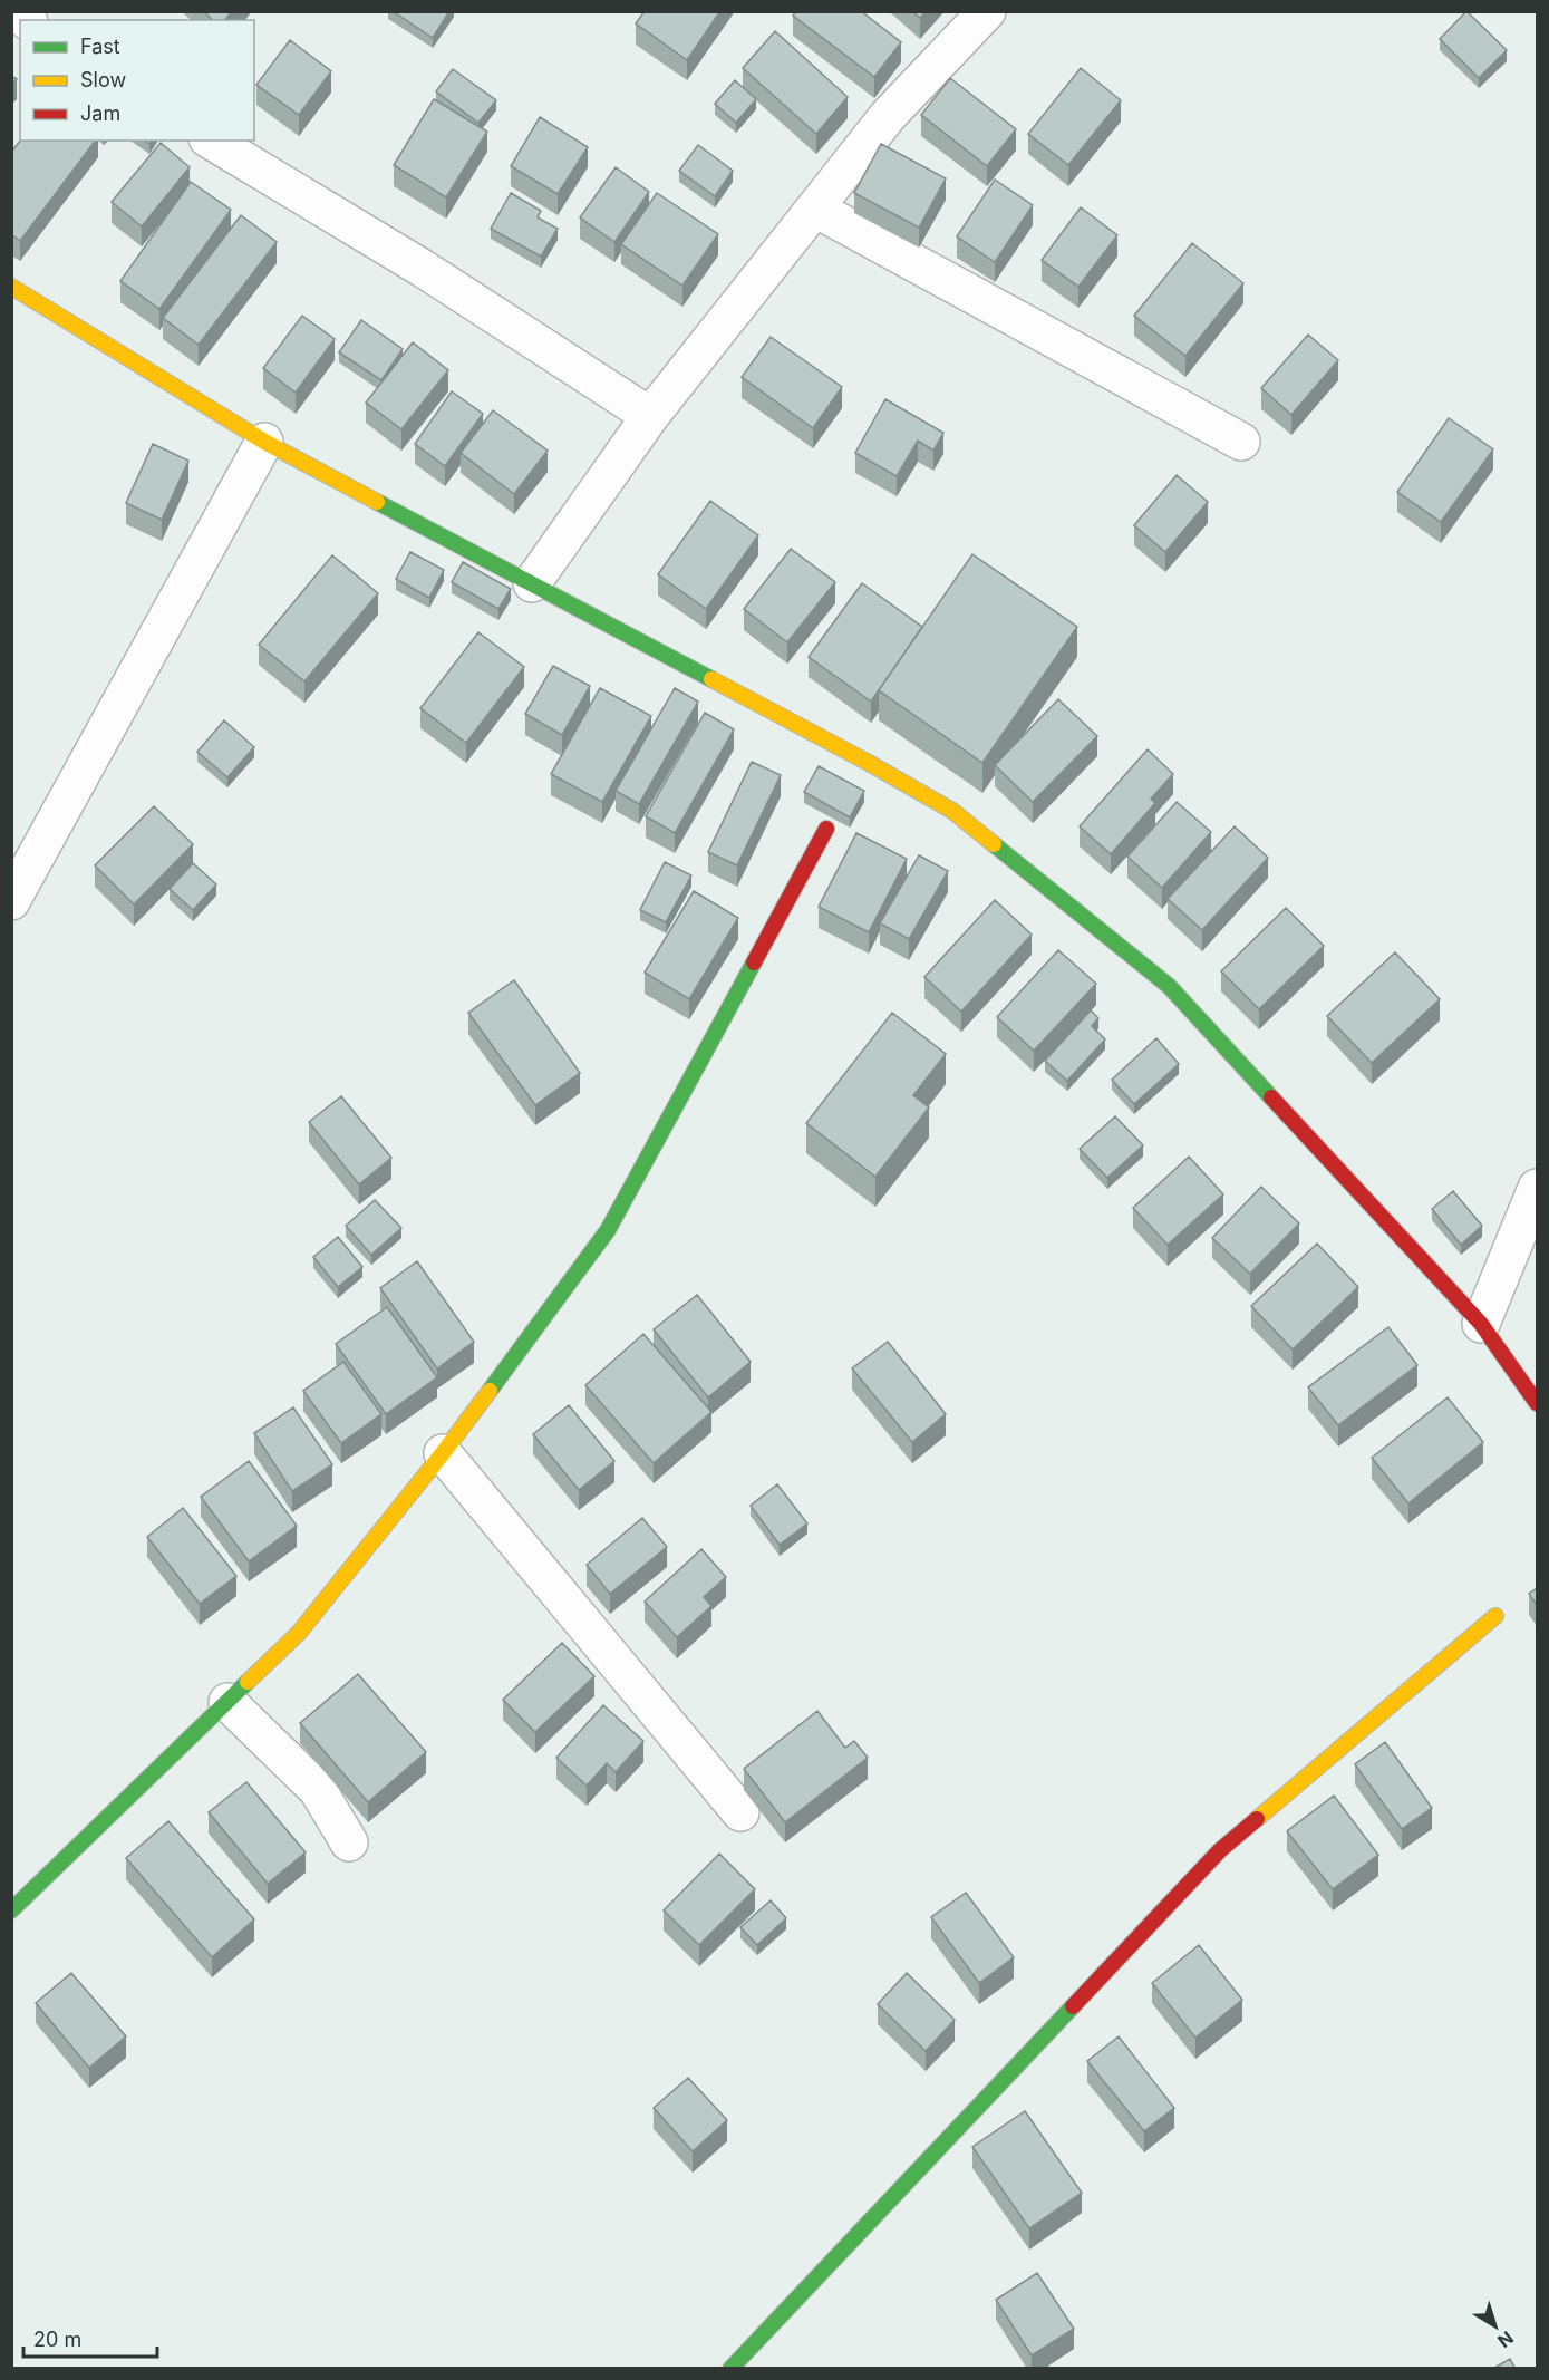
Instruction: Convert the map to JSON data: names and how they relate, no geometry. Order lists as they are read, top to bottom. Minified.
{"legend":["Fast","Slow","Jam"],"scale_bar":"20 m","north":"bottom right"}
